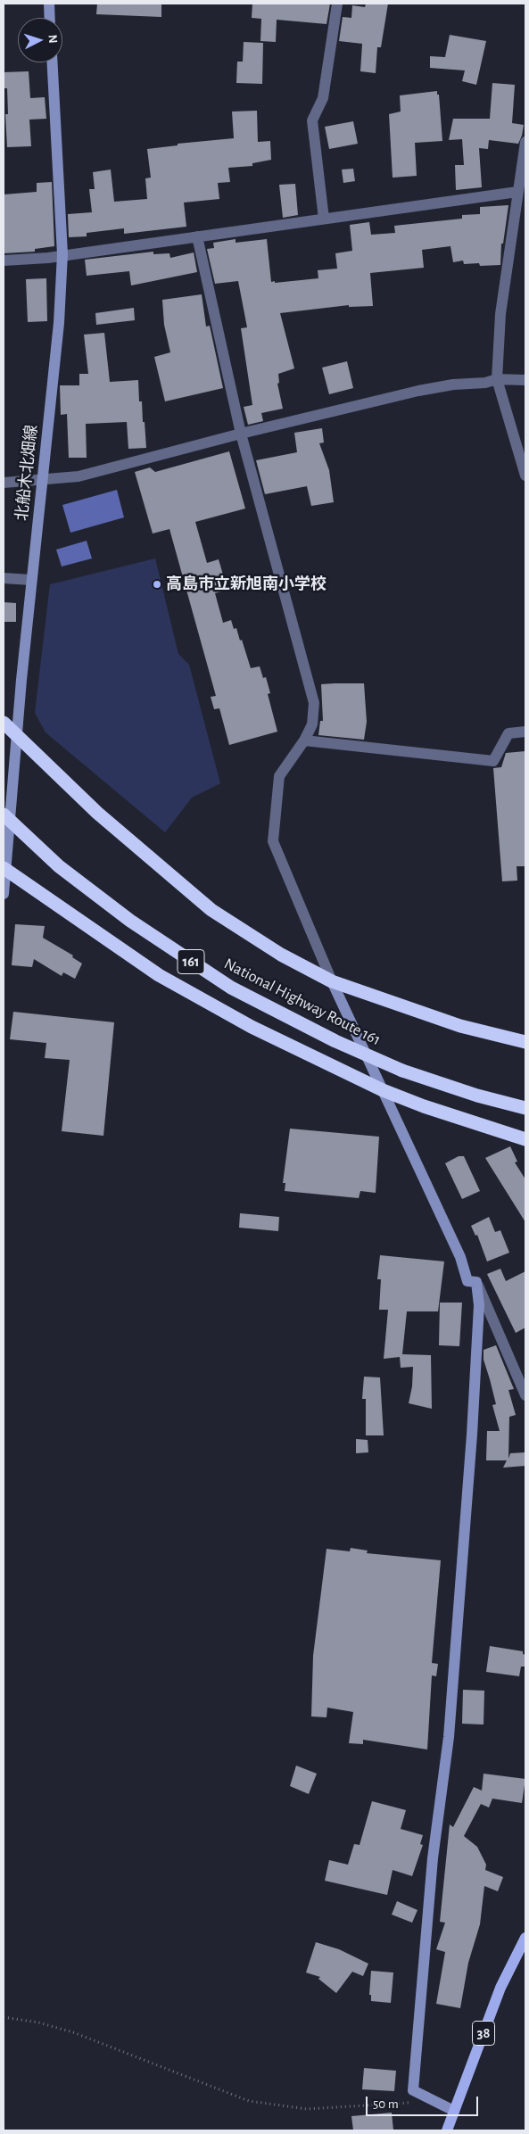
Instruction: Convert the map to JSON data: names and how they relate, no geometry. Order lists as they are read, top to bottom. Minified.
{"streets":{"highway":["161","National Highway Route 161"],"main road":["38"],"street":["北船木北畑線"]},"places":["高島市立新旭南小学校"],"scale_bar":"50 m","north":"right"}
